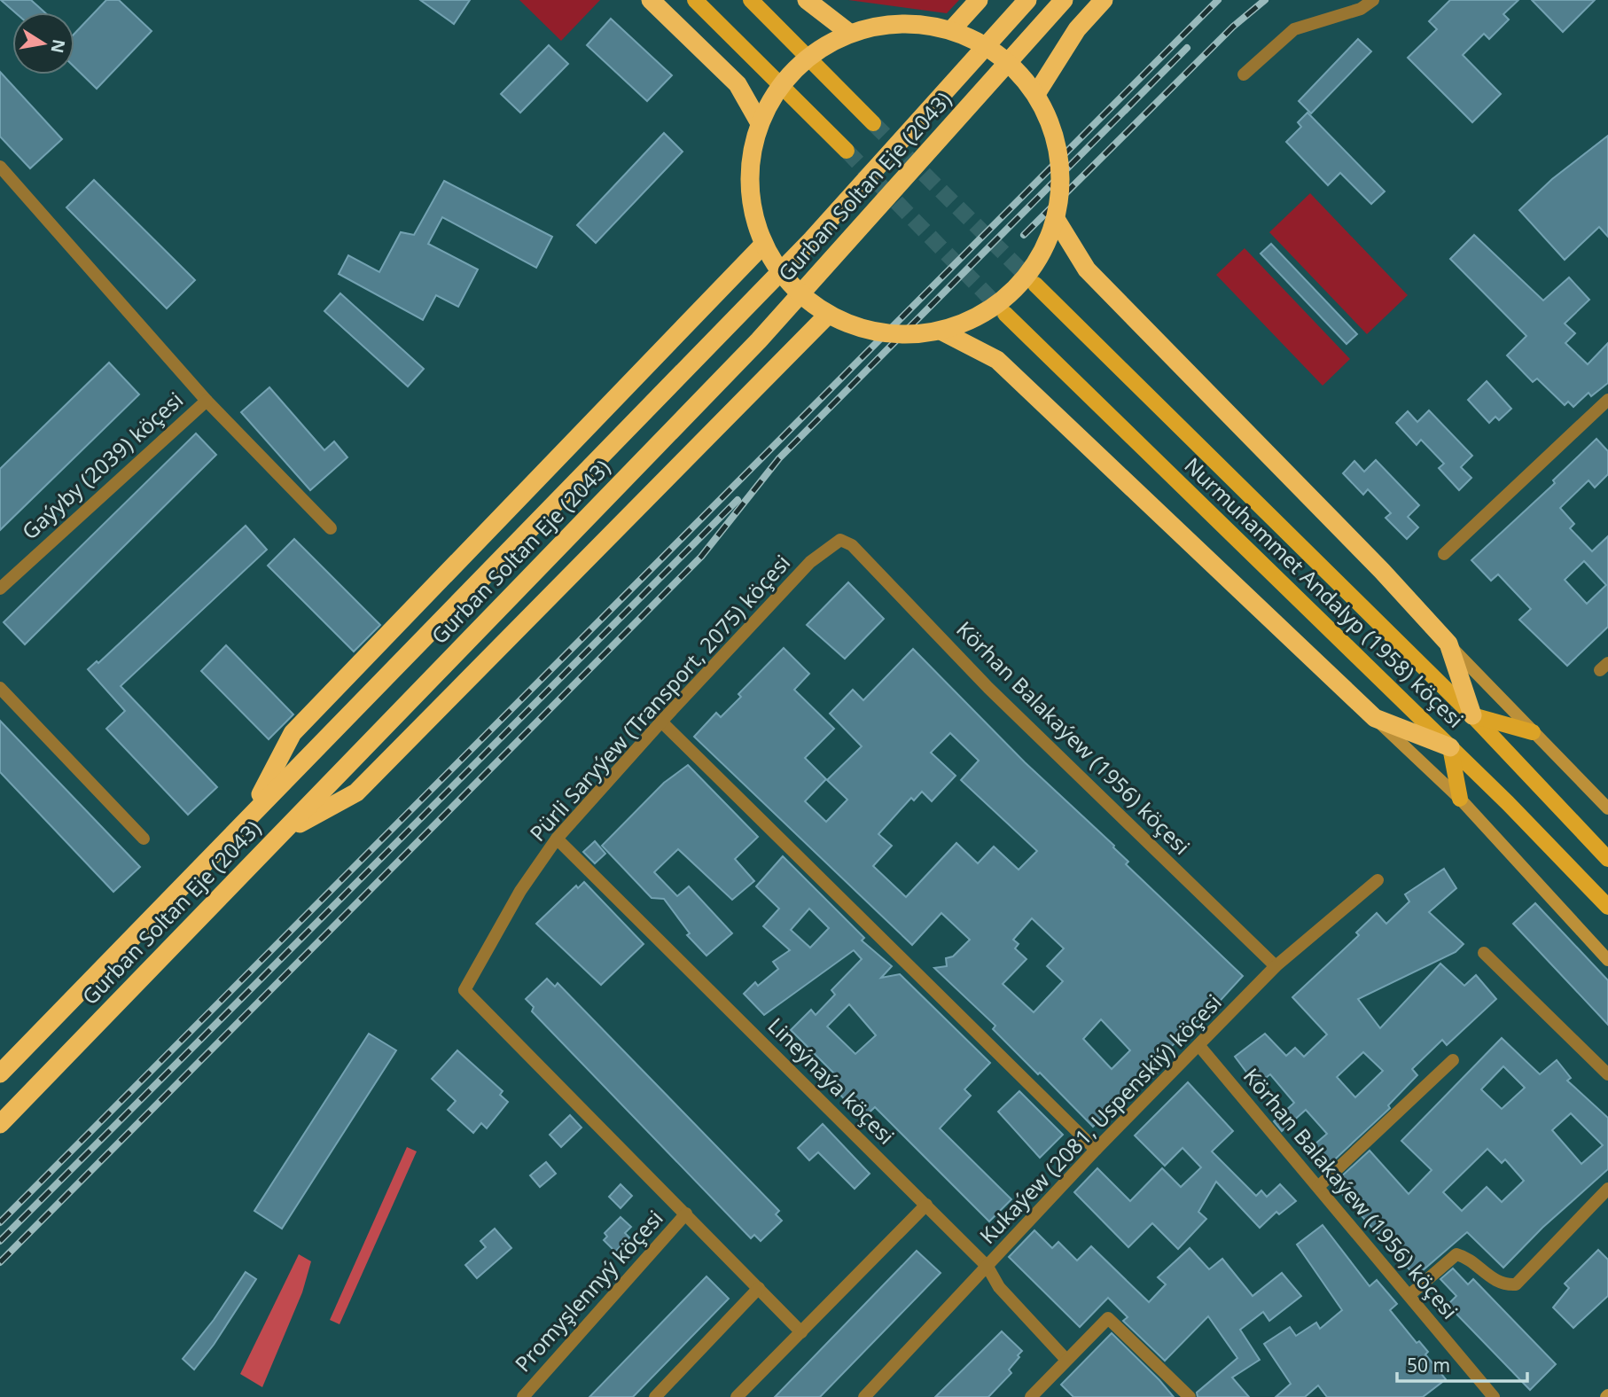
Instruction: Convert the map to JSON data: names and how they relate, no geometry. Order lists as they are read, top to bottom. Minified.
{"streets":{"highway":["Gurban Soltan Eje (2043)"],"main road":["Nurmuhammet Andalyp (1958) köçesi"],"street":["Gaýyby (2039) köçesi","Pürli Saryýew (Transport, 2075) köçesi","Körhan Balakaýew (1956) köçesi","Lineýnaýa köçesi","Kukaýew (2081, Uspenskiý) köçesi","Promyşlennyý köçesi"]},"crossings":[["Pürli Saryýew (Transport, 2075) köçesi","Körhan Balakaýew (1956) köçesi"],["Pürli Saryýew (Transport, 2075) köçesi","Lineýnaýa köçesi"],["Pürli Saryýew (Transport, 2075) köçesi","Promyşlennyý köçesi"],["Körhan Balakaýew (1956) köçesi","Kukaýew (2081, Uspenskiý) köçesi"],["Lineýnaýa köçesi","Kukaýew (2081, Uspenskiý) köçesi"]],"scale_bar":"50 m","north":"right"}
